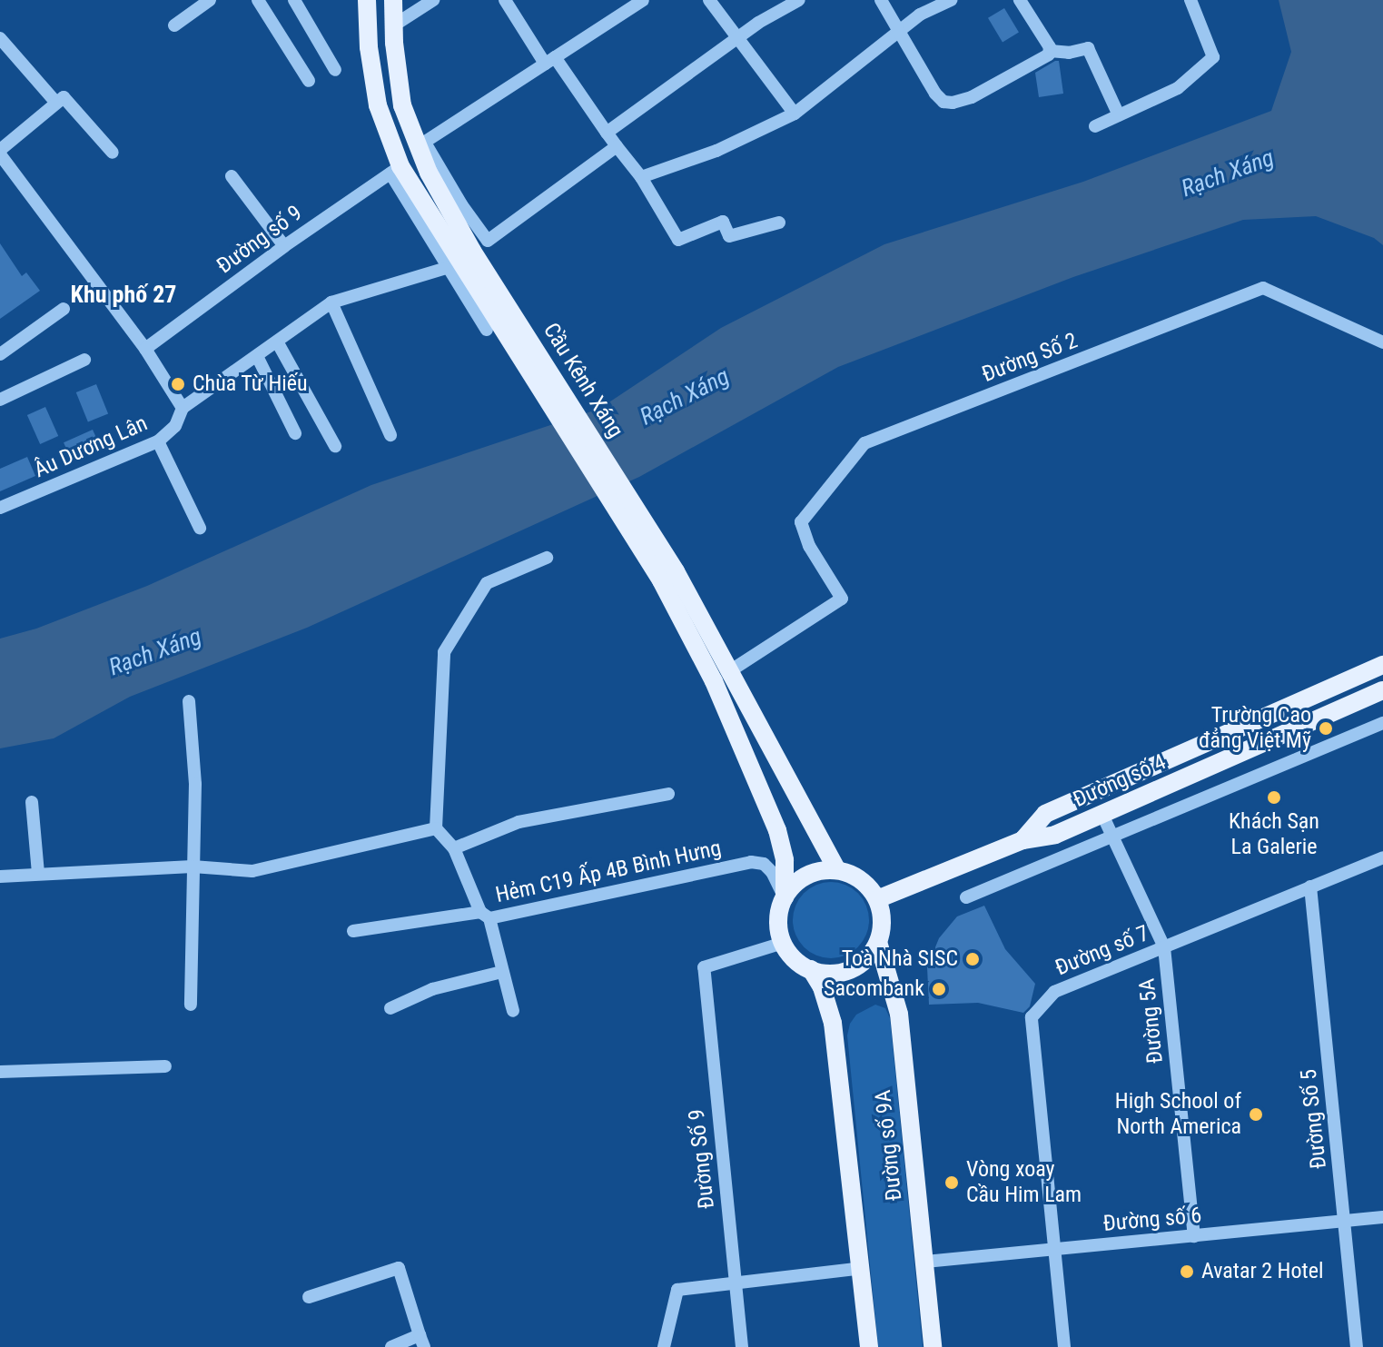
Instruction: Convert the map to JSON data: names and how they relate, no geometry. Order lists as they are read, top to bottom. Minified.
{"streets":{"main road":["Cầu Kênh Xáng","Đường số 4","Đường số 9A"],"street":["Đường số 9","Đường Số 2","Âu Dương Lân","Hẻm C19 Ấp 4B Bình Hưng","Đường số 7","Đường 5A","Đường Số 5","Đường Số 9","Đường số 6"]},"crossings":[["Đường số 4","Hẻm C19 Ấp 4B Bình Hưng"],["Đường số 4","Đường 5A"],["Đường số 4","Đường số 9A"],["Đường số 4","Đường Số 9"],["Hẻm C19 Ấp 4B Bình Hưng","Đường số 9A"],["Hẻm C19 Ấp 4B Bình Hưng","Đường Số 9"],["Đường số 7","Đường 5A"],["Đường số 7","Đường Số 5"],["Đường số 7","Đường số 6"],["Đường 5A","Đường số 6"],["Đường Số 5","Đường số 6"],["Đường số 9A","Đường Số 9"],["Đường số 9A","Đường số 6"]],"districts":["Khu phố 27"],"water":["Rạch Xáng"],"places":["Chùa Từ Hiếu","Trường Cao đẳng Việt Mỹ","Khách Sạn La Galerie","Toà Nhà SISC","Sacombank","High School of North America","Vòng xoay Cầu Him Lam","Avatar 2 Hotel"]}
